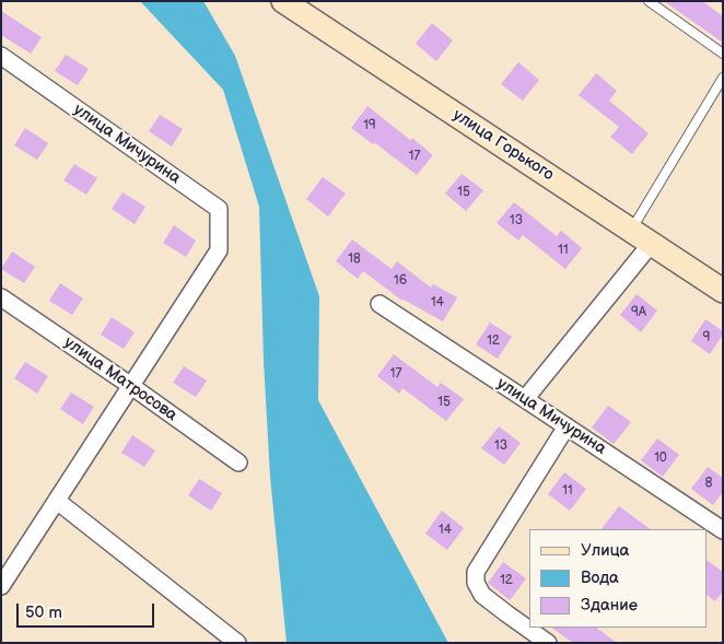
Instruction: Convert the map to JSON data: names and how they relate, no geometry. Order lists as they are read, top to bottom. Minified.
{"streets":{"main road":["улица Горького"],"street":["улица Мичурина","улица Матросова"]},"crossings":[["улица Мичурина","улица Матросова"]],"house_numbers":["19","17","15","13","11","18","16","14","9А","9","12","17","15","13","10","8","11","14","12"],"legend":["Улица","Вода","Здание"],"scale_bar":"50 m"}
